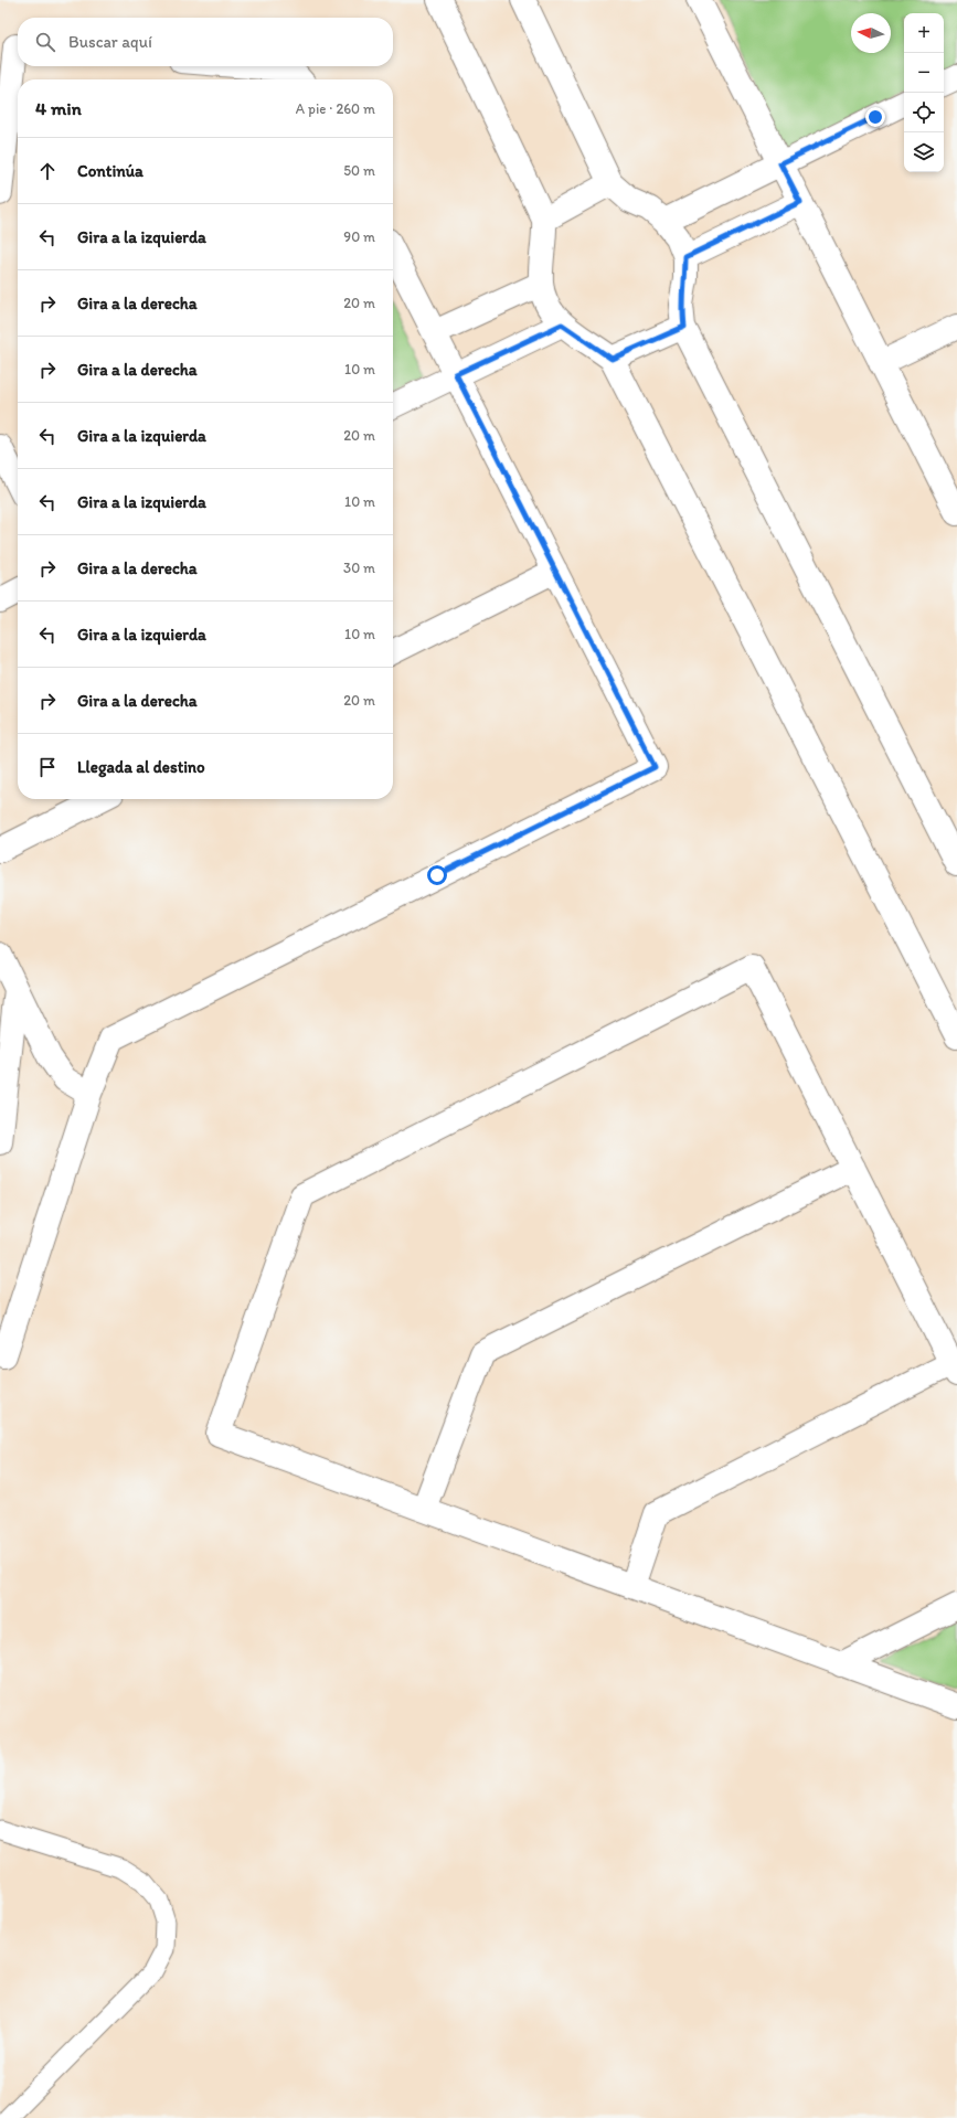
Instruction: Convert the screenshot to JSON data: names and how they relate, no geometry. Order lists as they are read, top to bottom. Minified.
{"north":"left","page":{"map_buttons":["+","−"],"search":"Buscar aquí","heading":["4 min","A pie · 260 m"],"list":[["Continúa","50 m"],["Gira a la izquierda","90 m"],["Gira a la derecha","20 m"],["Gira a la derecha","10 m"],["Gira a la izquierda","20 m"],["Gira a la izquierda","10 m"],["Gira a la derecha","30 m"],["Gira a la izquierda","10 m"],["Gira a la derecha","20 m"],"Llegada al destino"]}}
